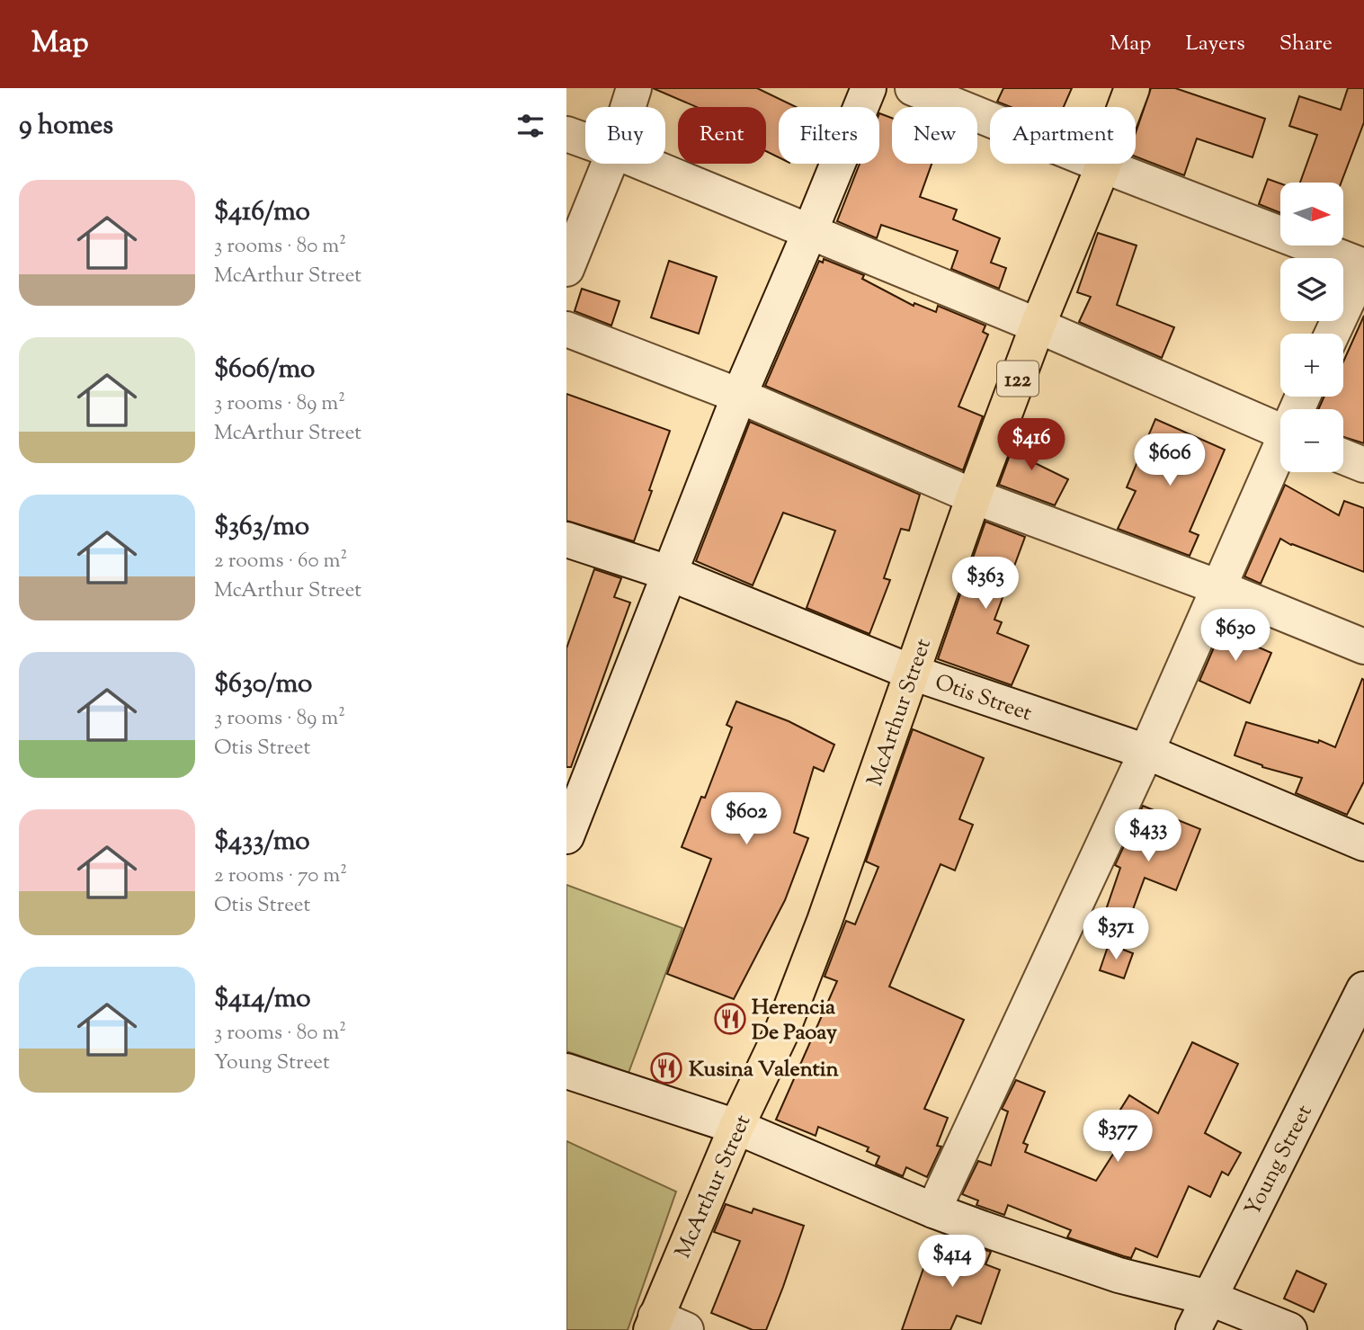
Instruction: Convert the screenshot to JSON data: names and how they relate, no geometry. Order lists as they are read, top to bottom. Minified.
{"streets":{"main road":["122","McArthur Street"],"street":["Otis Street","Young Street"]},"crossings":[["Otis Street","McArthur Street"]],"places":{"restaurant":["Herencia De Paoay","Kusina Valentin"]},"north":"right","page":{"header":"Map","nav":["Map","Layers","Share"],"heading":"9 homes","chip":["Buy","Rent","Filters","New","Apartment"],"list":[{"name":"$416/mo","note":"3 rooms · 80 m² · McArthur Street"},{"name":"$606/mo","note":"3 rooms · 89 m² · McArthur Street"},{"name":"$363/mo","note":"2 rooms · 60 m² · McArthur Street"},{"name":"$630/mo","note":"3 rooms · 89 m² · Otis Street"},{"name":"$433/mo","note":"2 rooms · 70 m² · Otis Street"},{"name":"$414/mo","note":"3 rooms · 80 m² · Young Street"}],"map_buttons":["+","−"],"price":["$416","$606","$363","$630","$602","$433","$371","$377","$414"]}}
